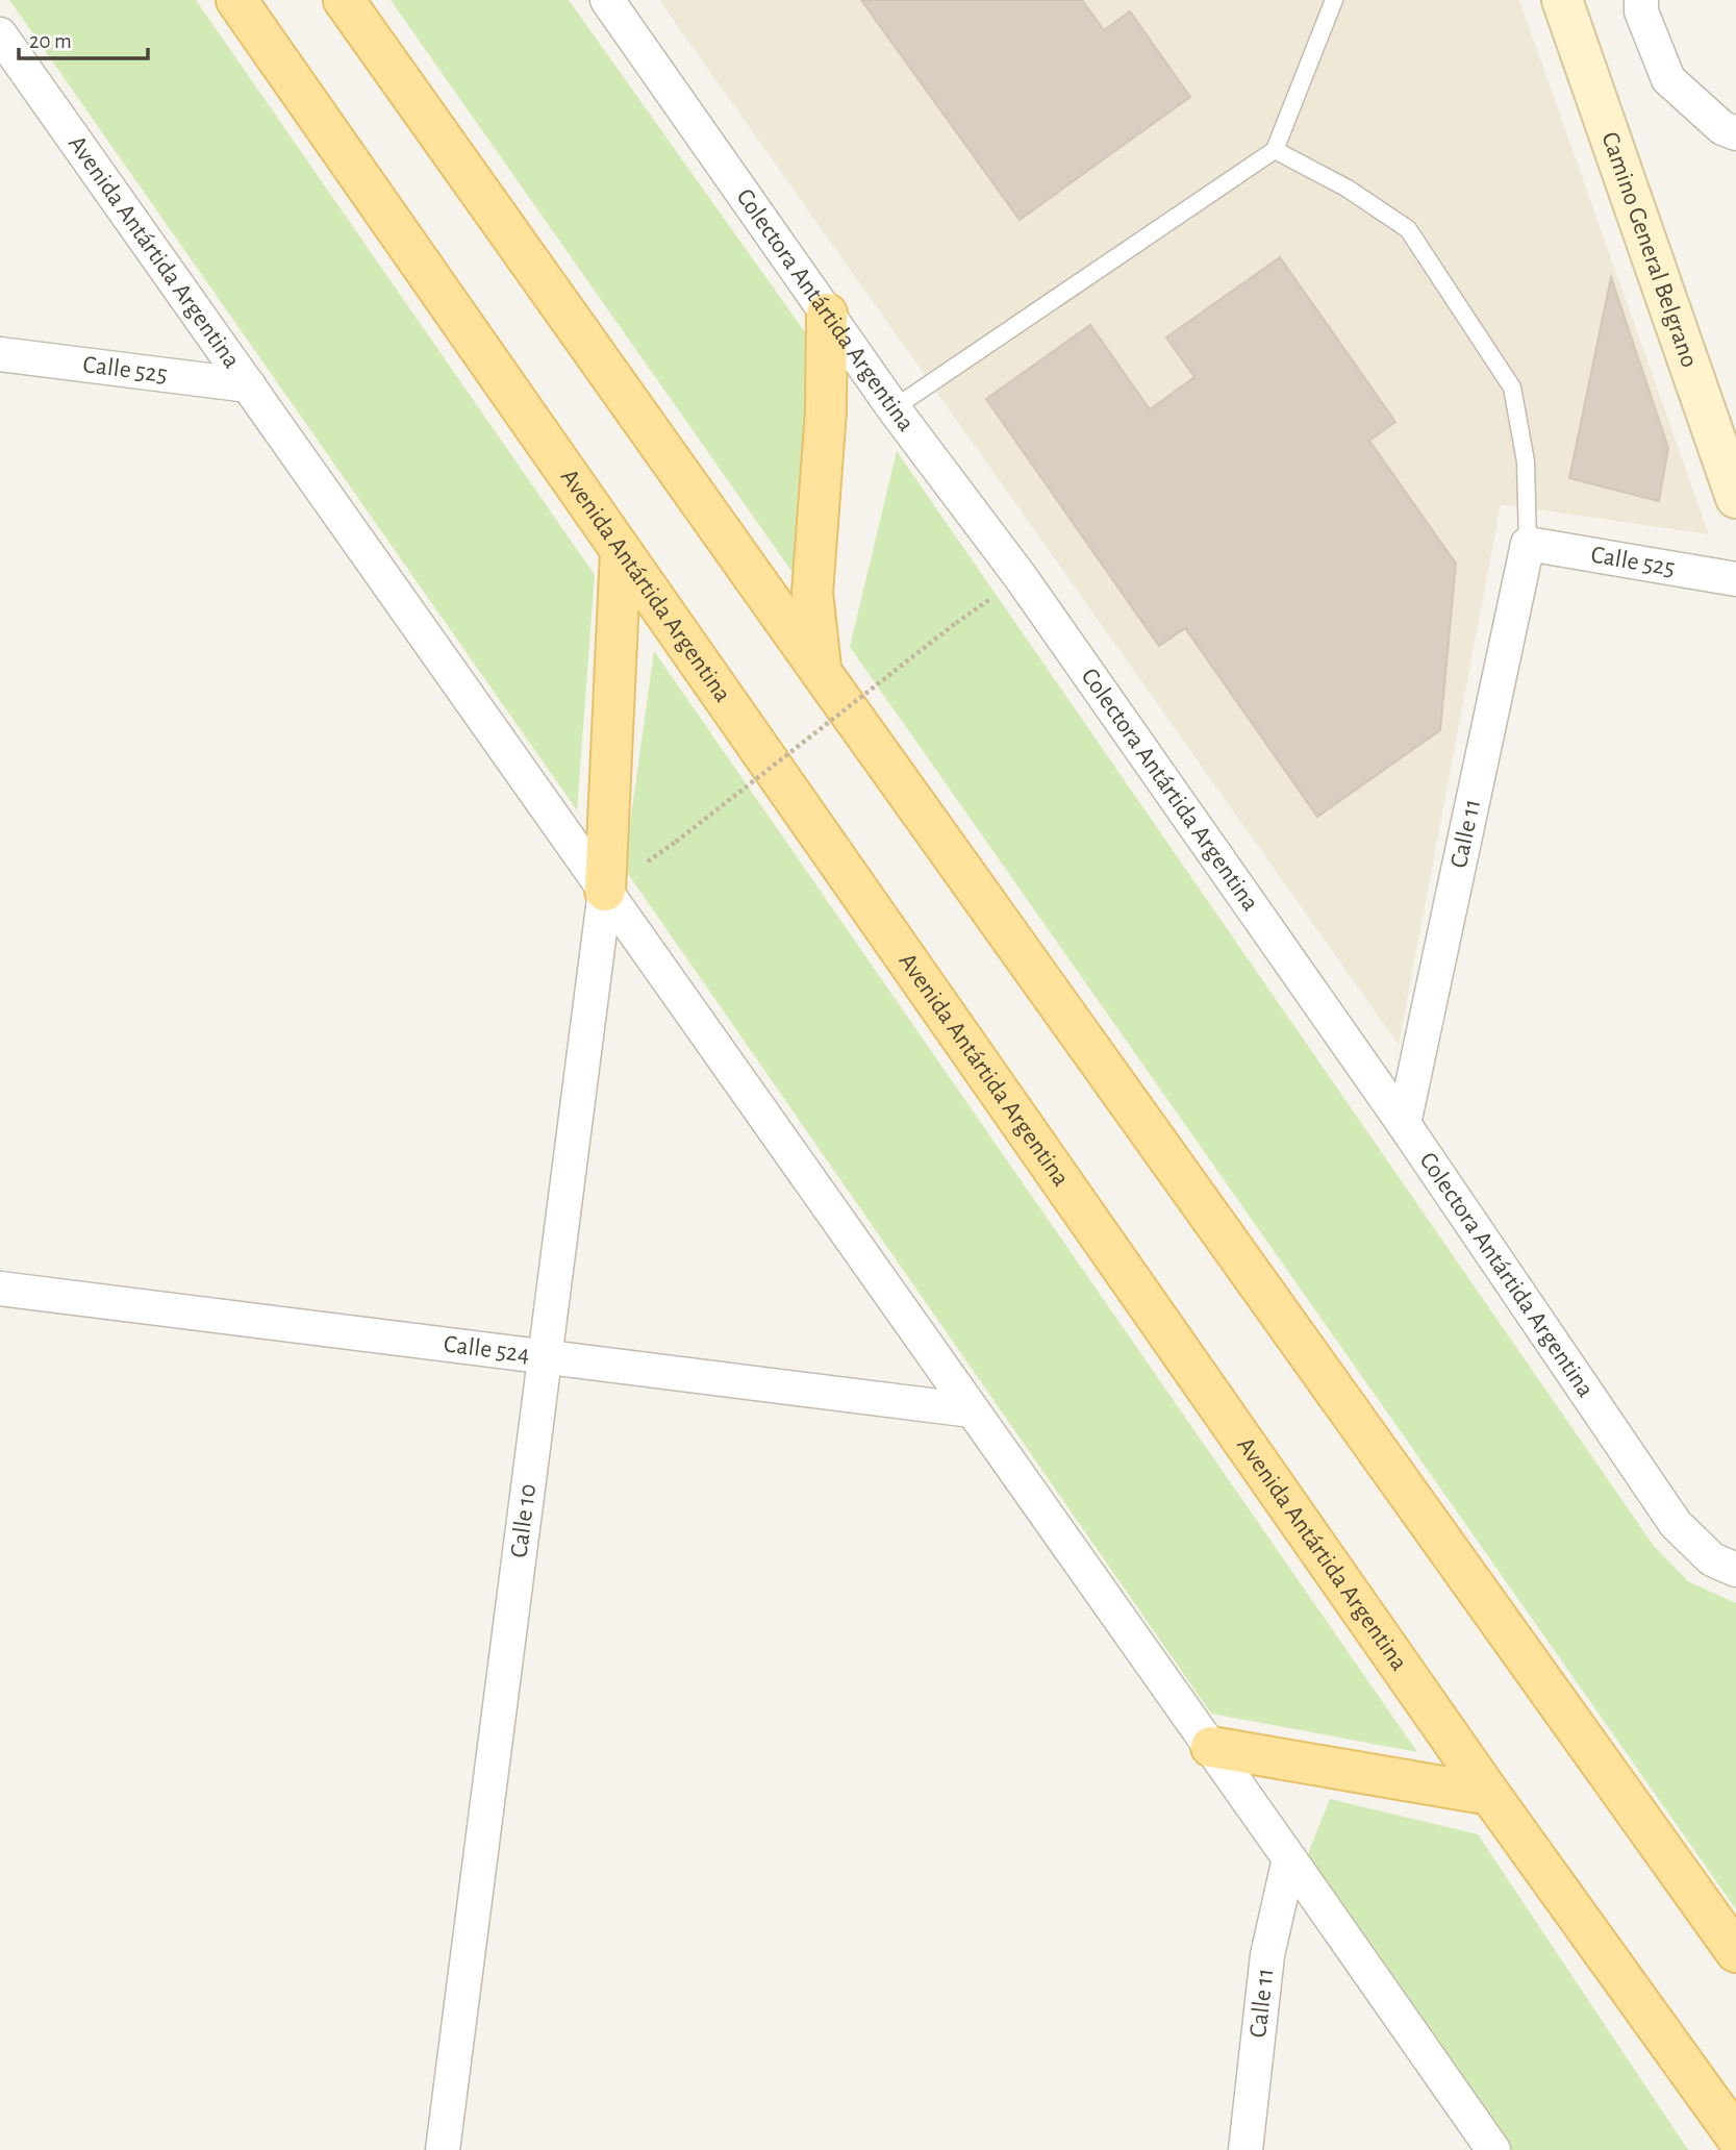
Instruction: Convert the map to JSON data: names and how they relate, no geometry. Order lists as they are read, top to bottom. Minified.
{"streets":{"main road":["Avenida Antártida Argentina"],"street":["Camino General Belgrano","Colectora Antártida Argentina","Calle 525","Calle 11","Calle 524","Calle 10"]},"crossings":[["Avenida Antártida Argentina","Calle 525"],["Avenida Antártida Argentina","Calle 11"],["Avenida Antártida Argentina","Calle 524"],["Avenida Antártida Argentina","Calle 10"],["Colectora Antártida Argentina","Calle 11"],["Calle 525","Calle 11"],["Calle 524","Calle 10"]],"scale_bar":"20 m"}
